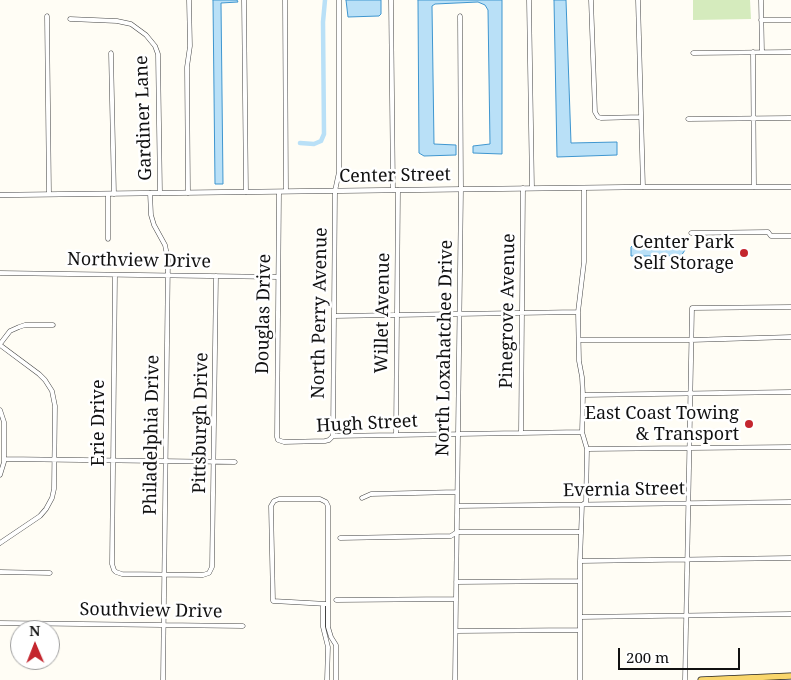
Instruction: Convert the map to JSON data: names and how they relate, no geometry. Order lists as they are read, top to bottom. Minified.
{"streets":{"street":["Gardiner Lane","Center Street","Northview Drive","Pinegrove Avenue","North Perry Avenue","Willet Avenue","Douglas Drive","North Loxahatchee Drive","Erie Drive","Pittsburgh Drive","Hugh Street","Philadelphia Drive","Evernia Street","Southview Drive"]},"crossings":[["Gardiner Lane","Center Street"],["Center Street","Pinegrove Avenue"],["Center Street","North Perry Avenue"],["Center Street","Willet Avenue"],["Center Street","Douglas Drive"],["Center Street","North Loxahatchee Drive"],["Center Street","Philadelphia Drive"],["Northview Drive","Douglas Drive"],["Northview Drive","Erie Drive"],["Northview Drive","Pittsburgh Drive"],["Northview Drive","Philadelphia Drive"],["Pinegrove Avenue","Hugh Street"],["North Perry Avenue","Hugh Street"],["Willet Avenue","Hugh Street"],["Douglas Drive","Hugh Street"],["North Loxahatchee Drive","Hugh Street"],["North Loxahatchee Drive","Evernia Street"],["Erie Drive","Pittsburgh Drive"],["Erie Drive","Philadelphia Drive"],["Pittsburgh Drive","Philadelphia Drive"],["Philadelphia Drive","Southview Drive"]],"places":["Center Park Self Storage","East Coast Towing & Transport"],"scale_bar":"200 m","north":"top"}
